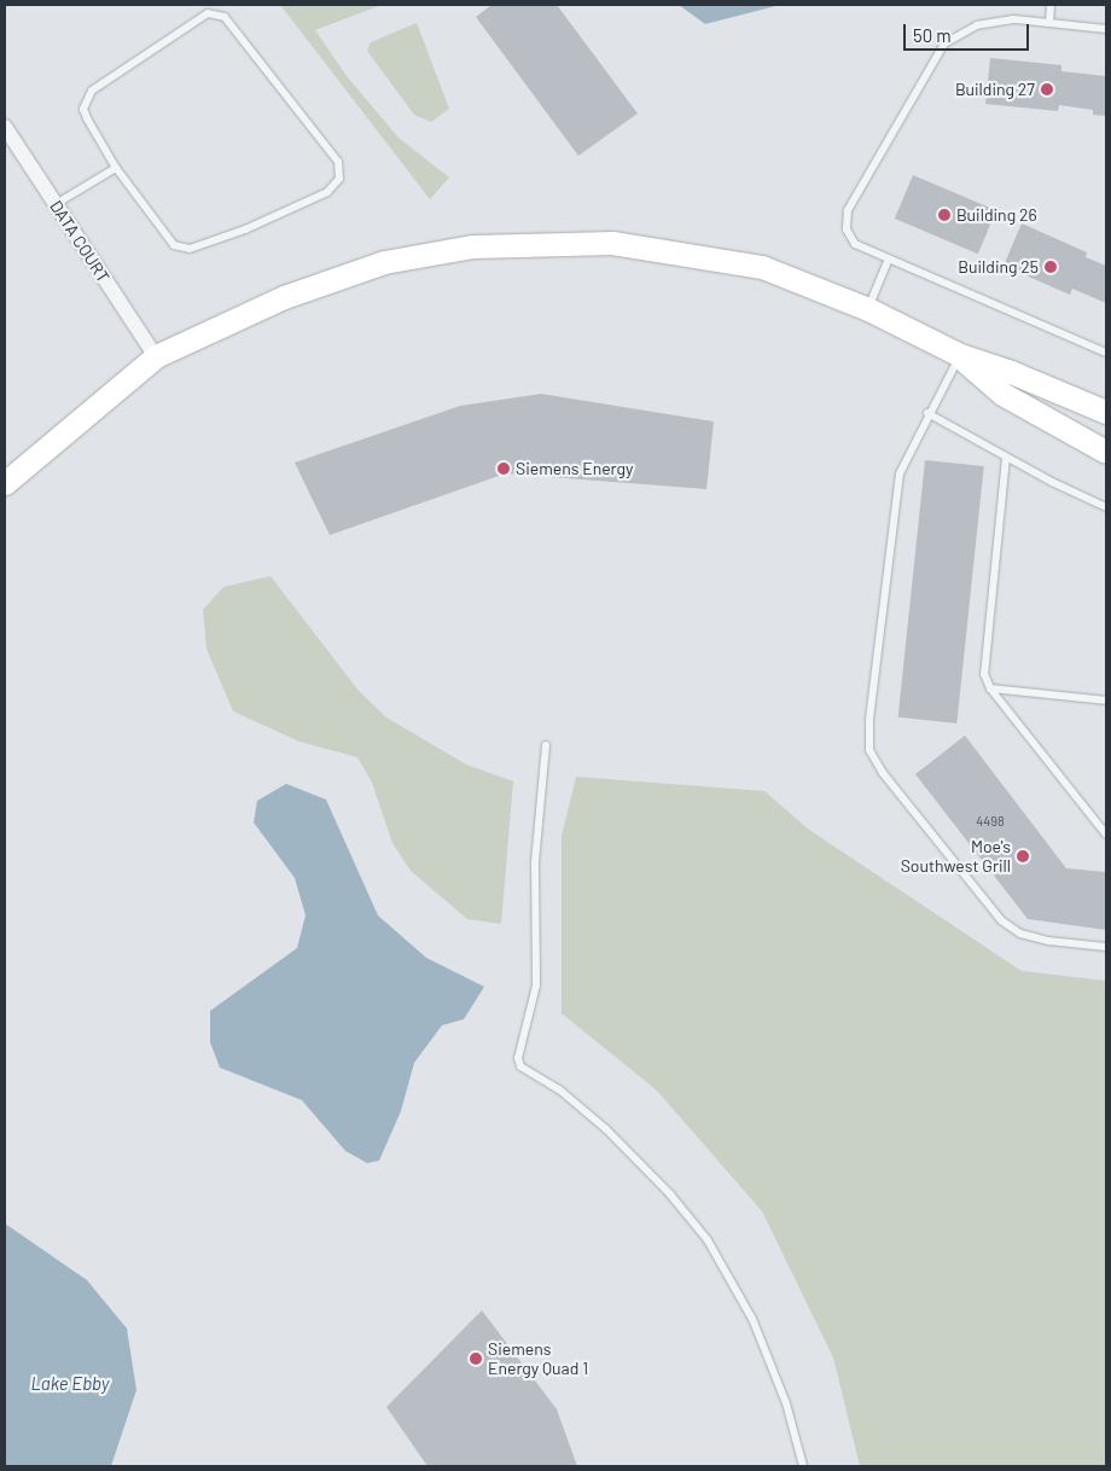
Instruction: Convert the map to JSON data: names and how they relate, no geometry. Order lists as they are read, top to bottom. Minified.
{"streets":{"street":["DATA COURT"]},"water":["Lake Ebby"],"places":["Building 27","Building 26","Building 25","Siemens Energy","Moe's Southwest Grill","Siemens Energy Quad 1"],"house_numbers":["4498"],"scale_bar":"50 m"}
